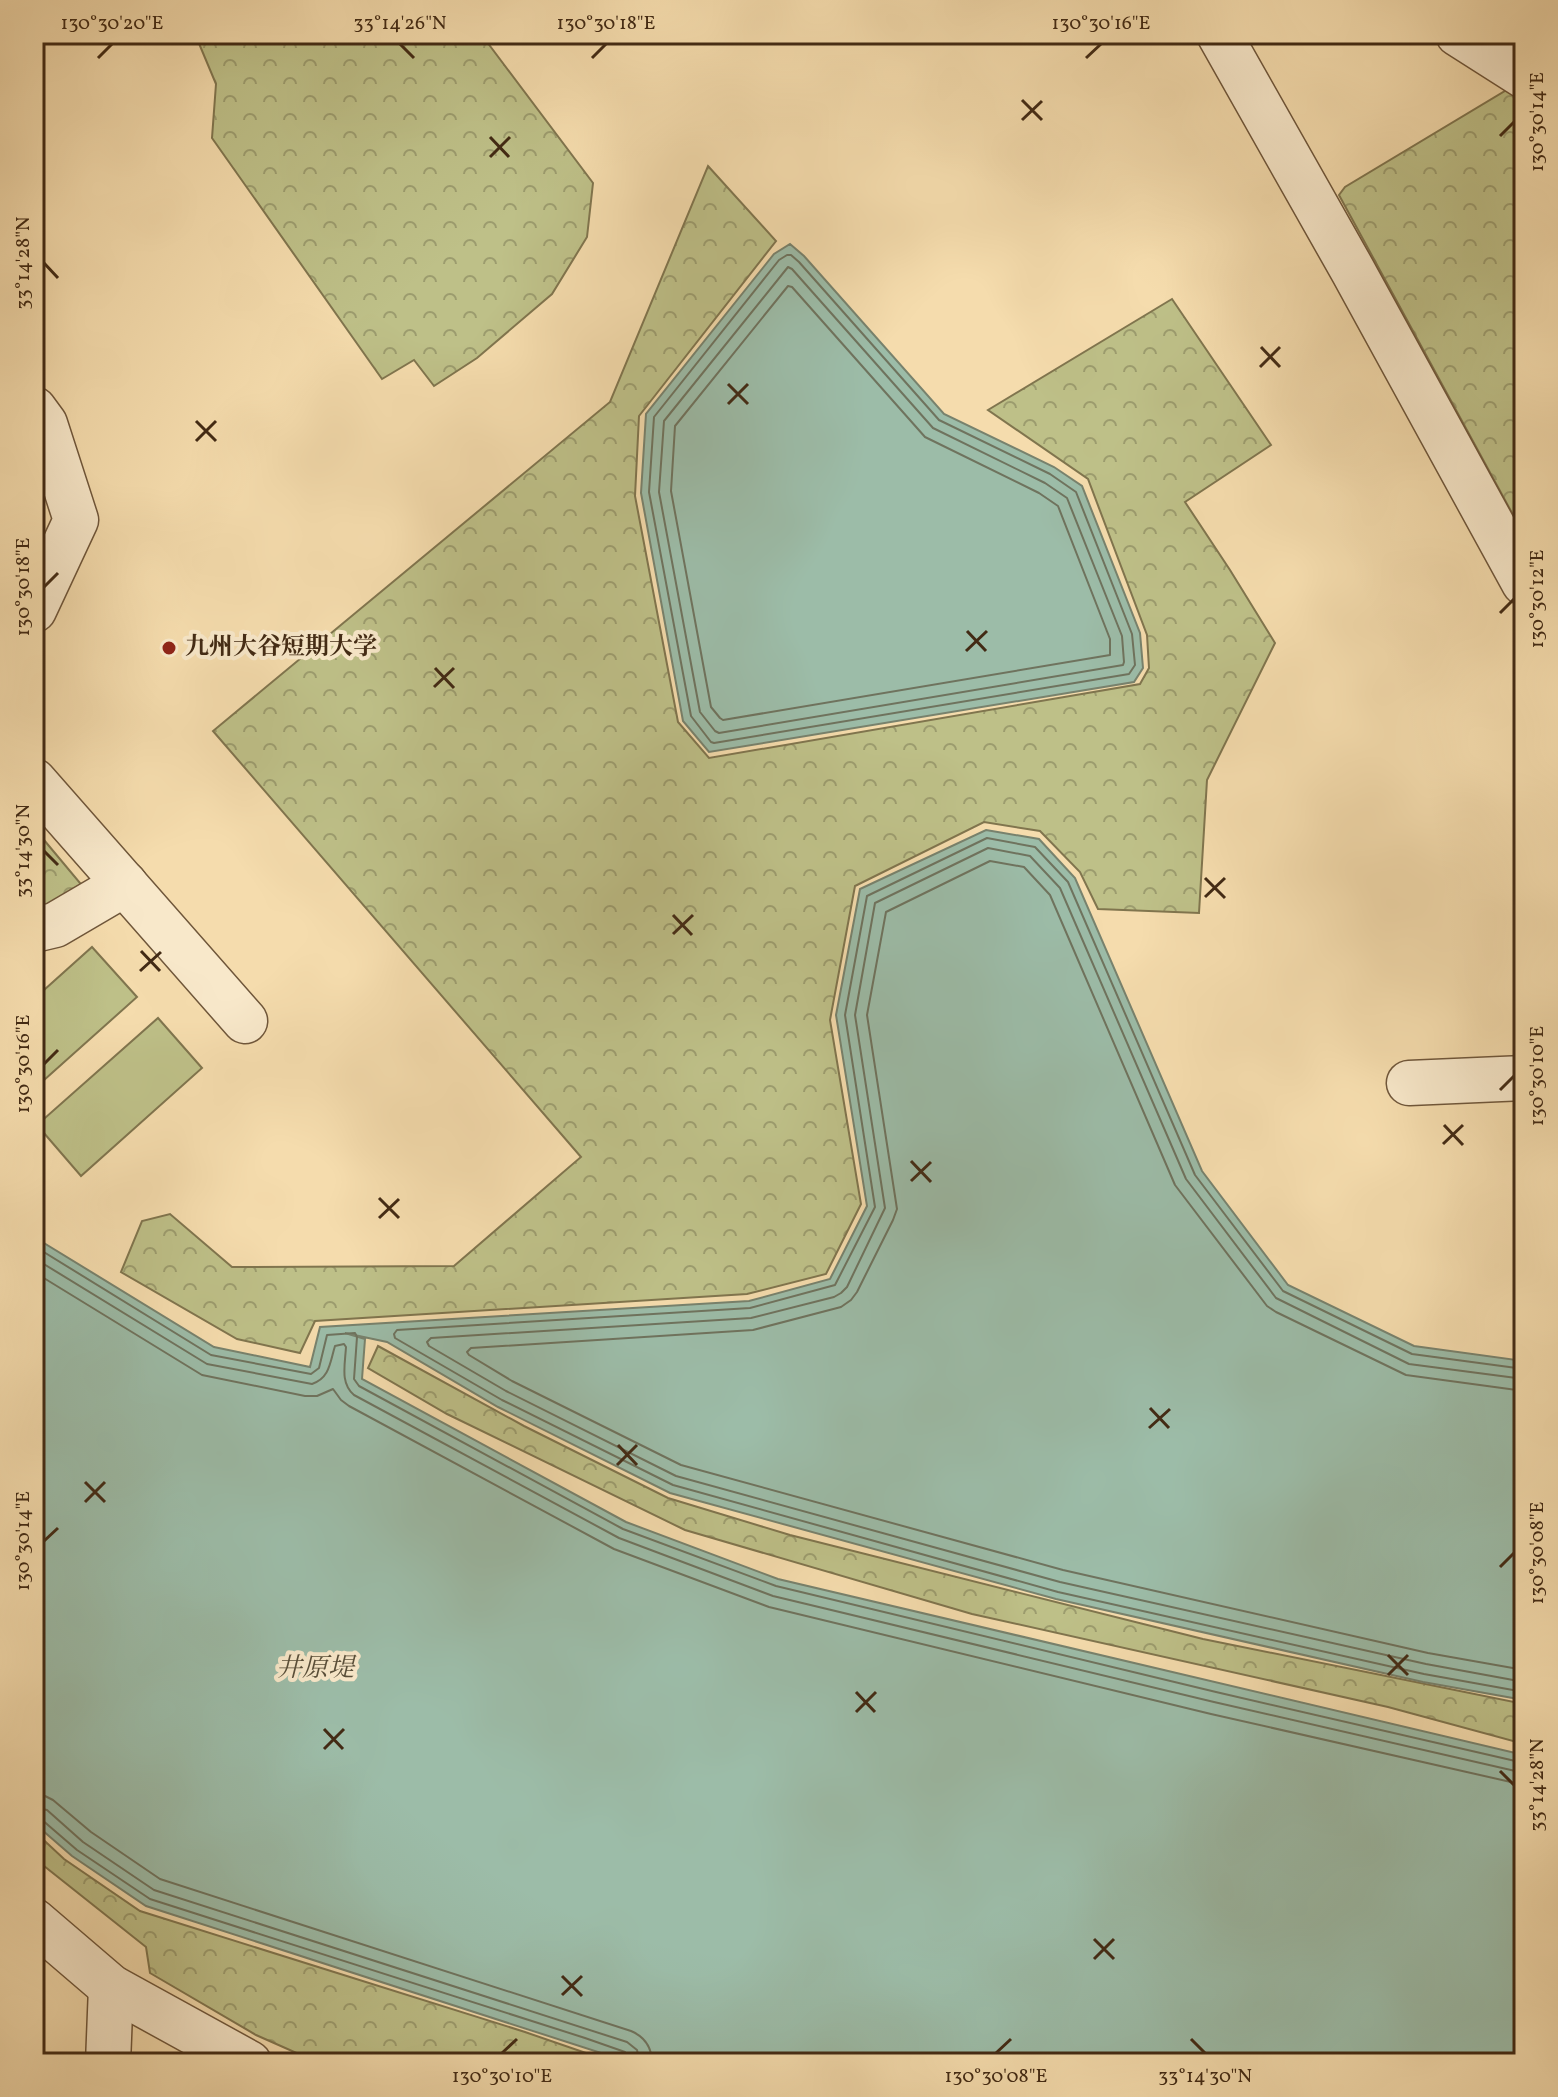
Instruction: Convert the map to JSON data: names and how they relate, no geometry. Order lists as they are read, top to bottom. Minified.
{"water":["井原堤"],"places":["九州大谷短期大学"],"coordinates":["130°30'20\"E","33°14'26\"N","130°30'18\"E","130°30'16\"E","130°30'14\"E","33°14'28\"N","130°30'12\"E","33°14'30\"N","130°30'10\"E","130°30'08\"E"]}
